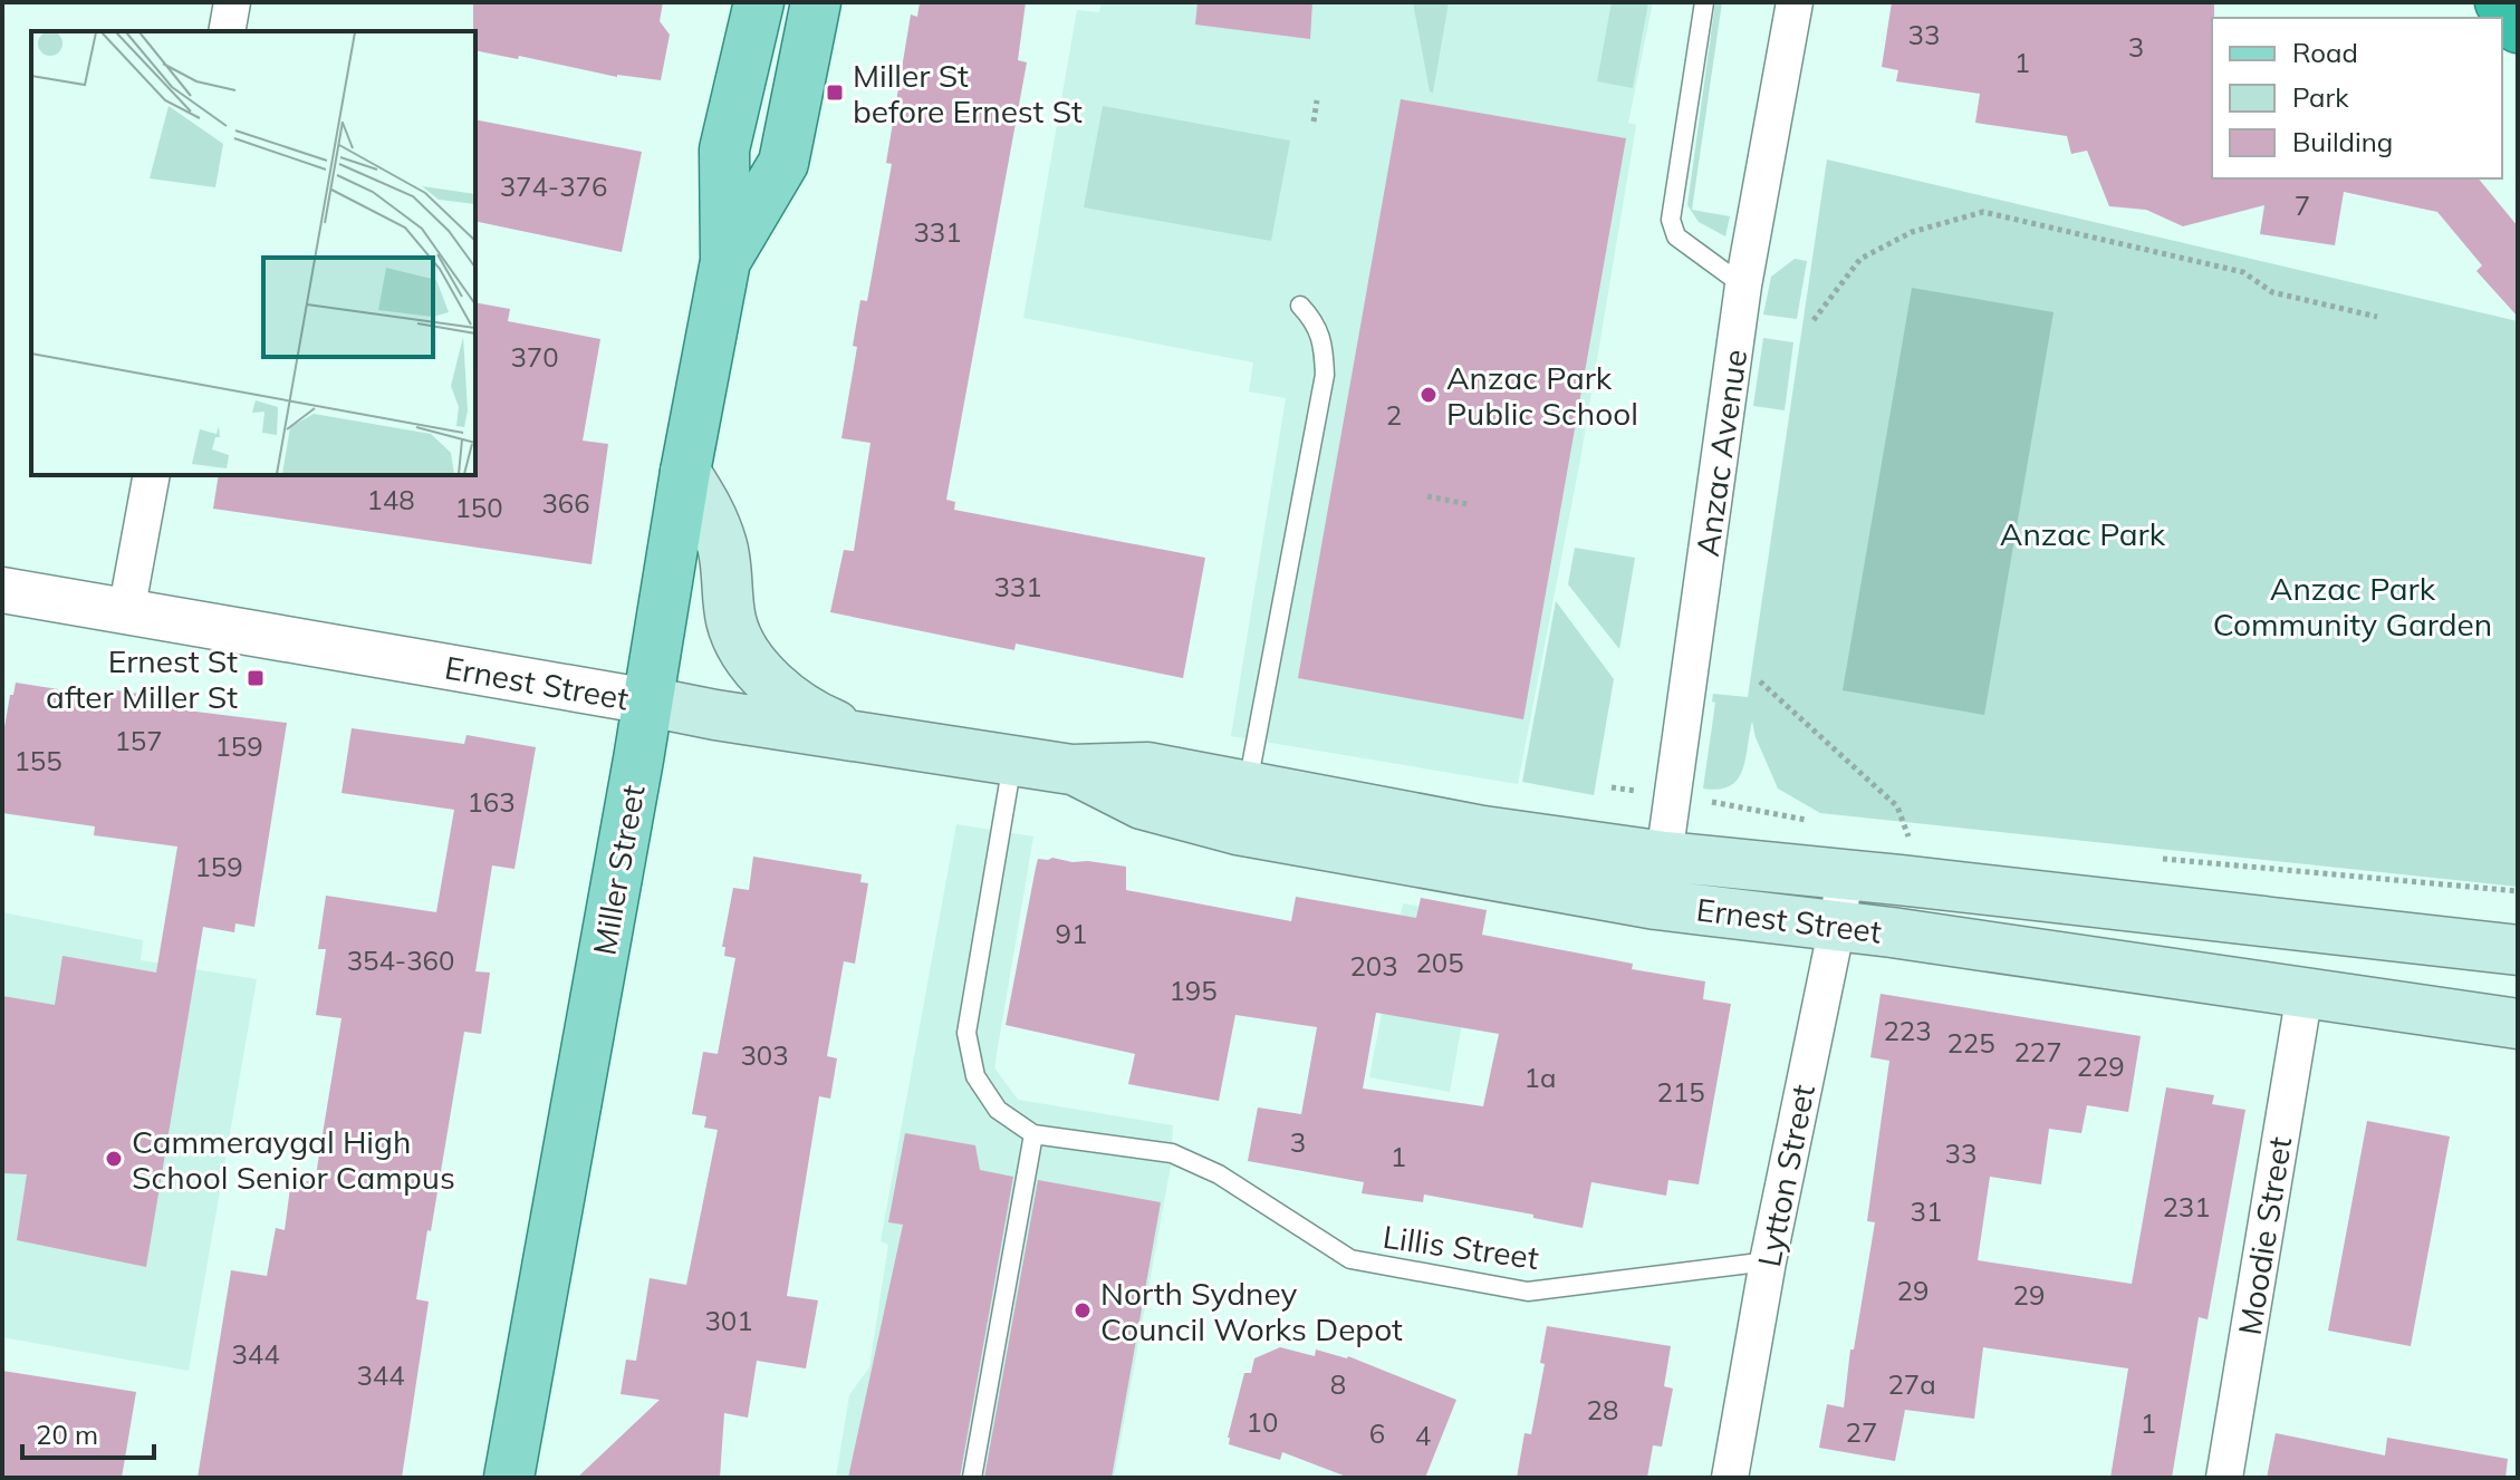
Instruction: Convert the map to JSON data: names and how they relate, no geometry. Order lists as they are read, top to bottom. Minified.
{"streets":{"main road":["Ernest Street","Miller Street"],"street":["Anzac Avenue","Lytton Street","Moodie Street"],"lane":["Lillis Street"]},"crossings":[["Anzac Avenue","Ernest Street"],["Ernest Street","Miller Street"],["Ernest Street","Lytton Street"],["Ernest Street","Moodie Street"],["Lytton Street","Lillis Street"]],"parks":["Anzac Park","Anzac Park Community Garden"],"places":{"transit":["Miller St before Ernest St","Ernest St after Miller St"],"other":["Anzac Park Public School","Cammeraygal High School Senior Campus","North Sydney Council Works Depot"]},"house_numbers":["33","3","1","374-376","7","331","370","2","148","366","150","331","157","159","155","163","159","91","354-360","205","203","195","223","225","227","303","229","1a","215","3","33","1","231","31","29","29","301","344","344","8","27a","28","10","1","27","6","4"],"legend":["Road","Park","Building"],"scale_bar":"20 m"}
